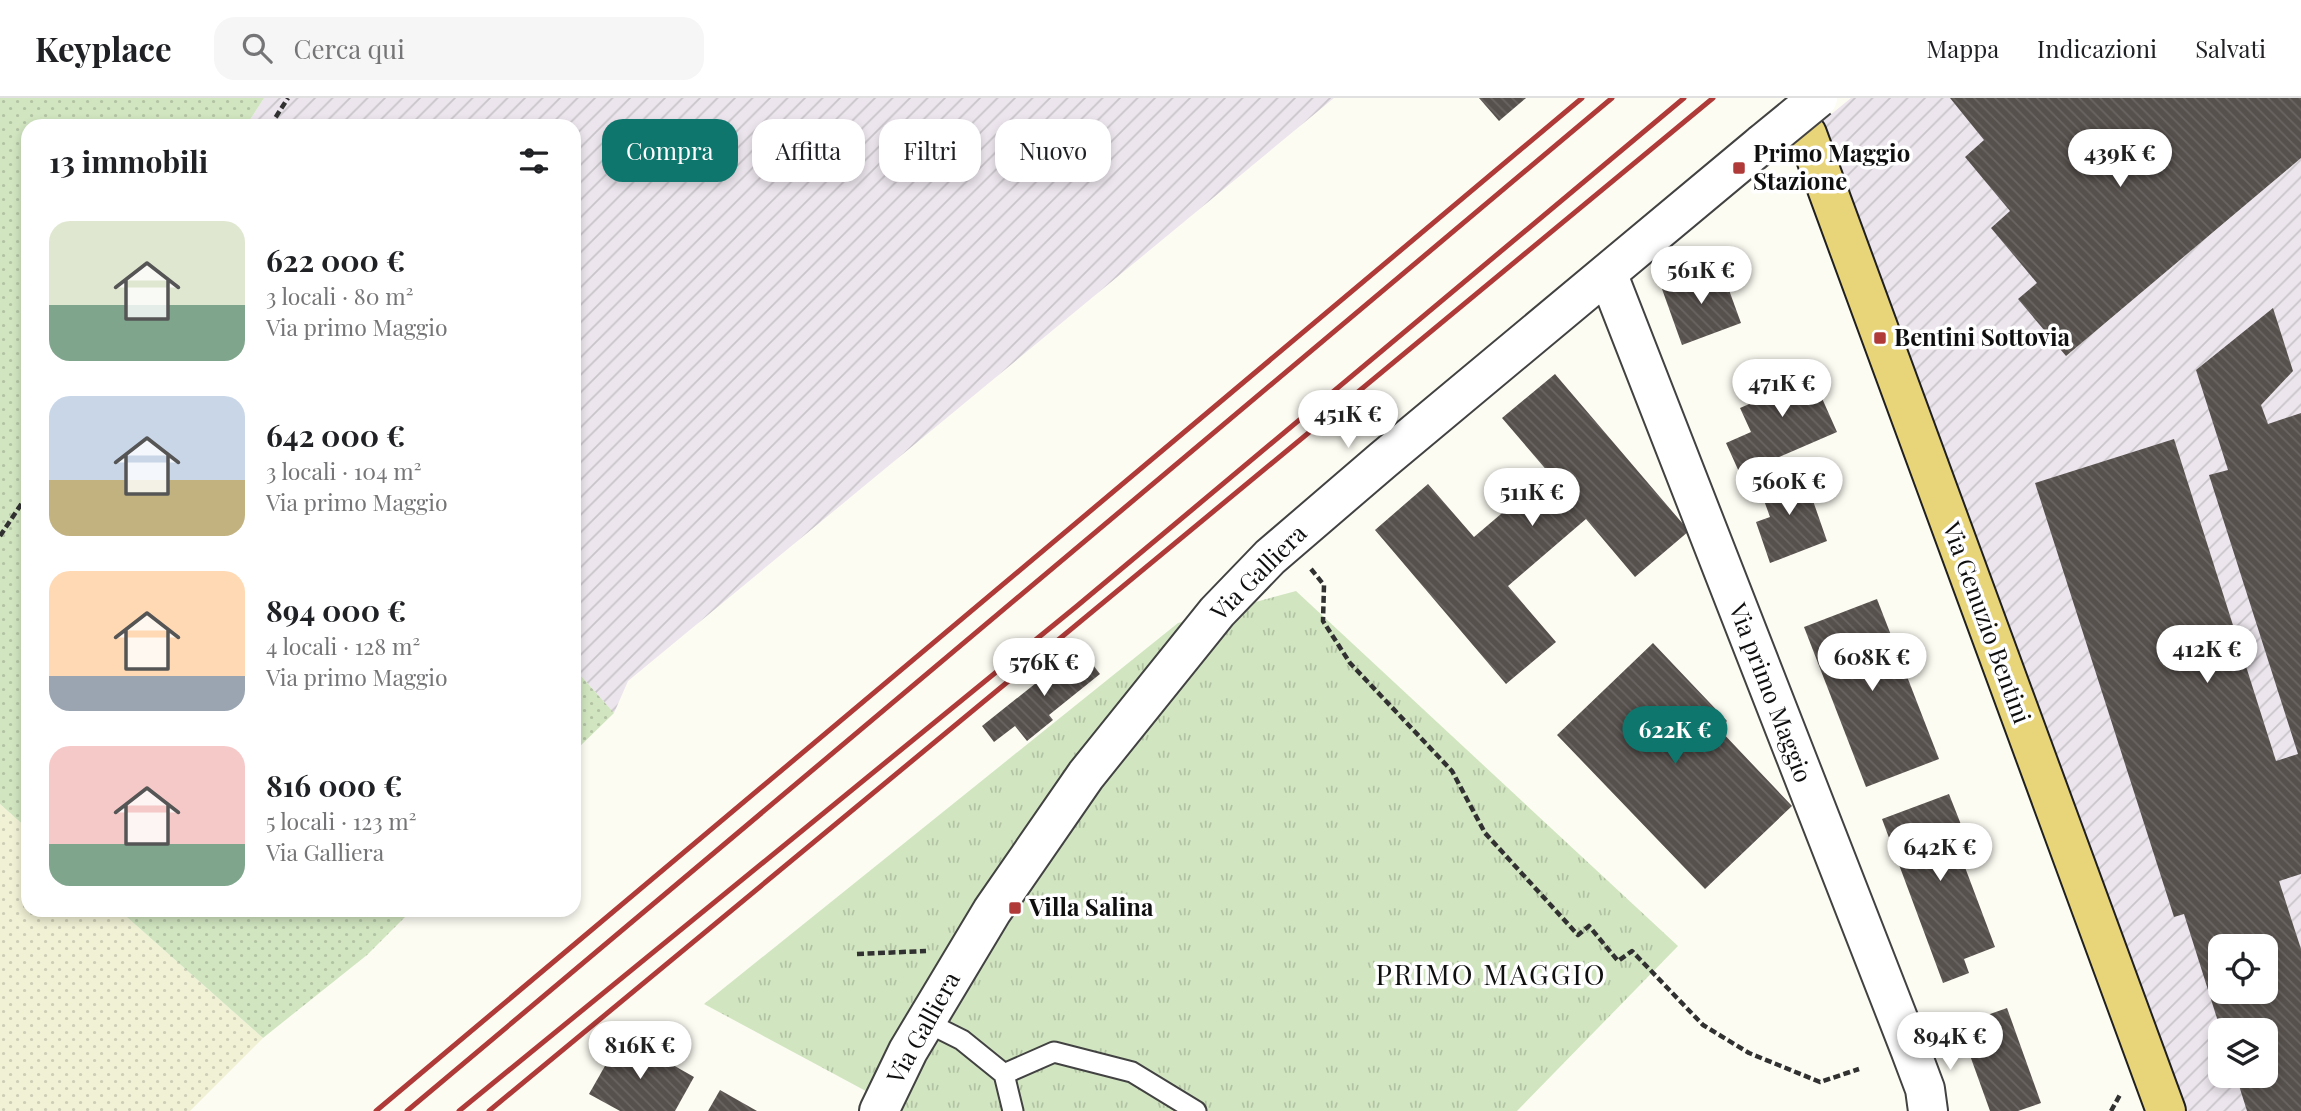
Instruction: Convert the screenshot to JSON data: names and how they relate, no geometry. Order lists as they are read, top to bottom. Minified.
{"streets":{"main road":["Via Genuzio Bentini"],"street":["Via Galliera","Via primo Maggio"]},"crossings":[["Via Galliera","Via primo Maggio"]],"districts":["PRIMO MAGGIO"],"places":{"transit":["Primo Maggio Stazione","Bentini Sottovia","Villa Salina"]},"page":{"header":"Keyplace","search":"Cerca qui","nav":["Mappa","Indicazioni","Salvati"],"chip":["Compra","Affitta","Filtri","Nuovo"],"heading":"13 immobili","price":["439K €","561K €","471K €","451K €","560K €","511K €","412K €","608K €","576K €","622K €","642K €","894K €","816K €"],"list":[{"name":"622 000 €","note":"3 locali · 80 m² · Via primo Maggio"},{"name":"642 000 €","note":"3 locali · 104 m² · Via primo Maggio"},{"name":"894 000 €","note":"4 locali · 128 m² · Via primo Maggio"},{"name":"816 000 €","note":"5 locali · 123 m² · Via Galliera"}]}}
